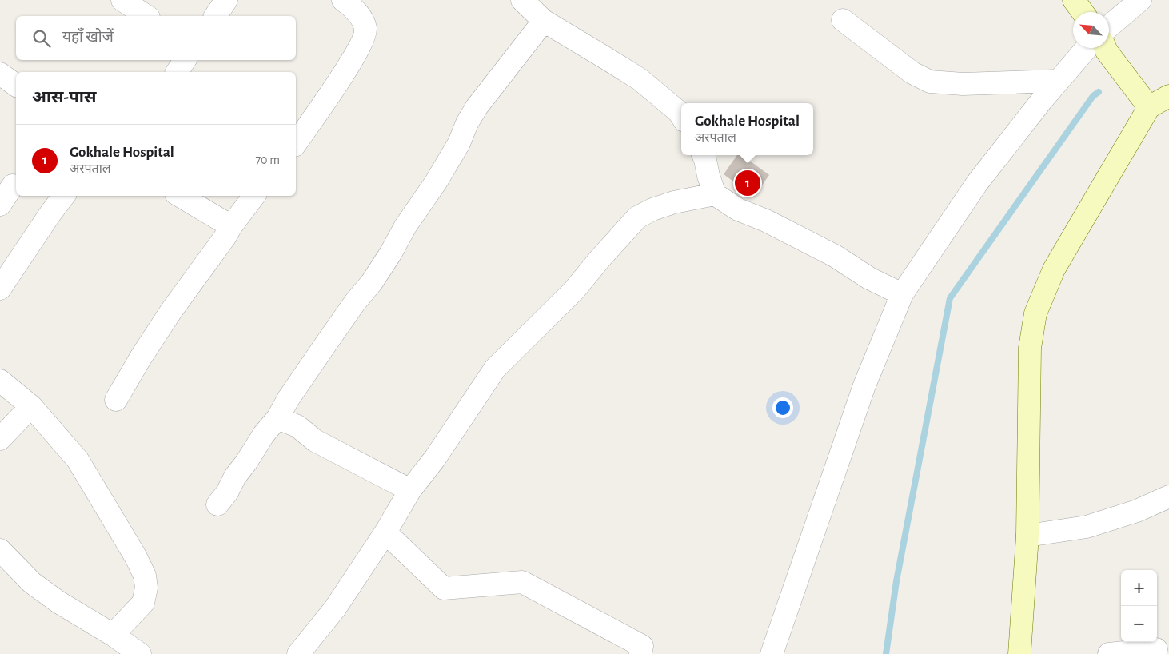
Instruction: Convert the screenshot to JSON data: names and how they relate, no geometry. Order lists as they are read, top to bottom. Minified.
{"north":"top left","page":{"search":"यहाँ खोजें","heading":"आस-पास","popup":["Gokhale Hospital","अस्पताल"],"list":[{"mark":"1","name":"Gokhale Hospital","note":"अस्पताल","value":"70 m"}],"pins":"1","map_buttons":["+","−"]}}
